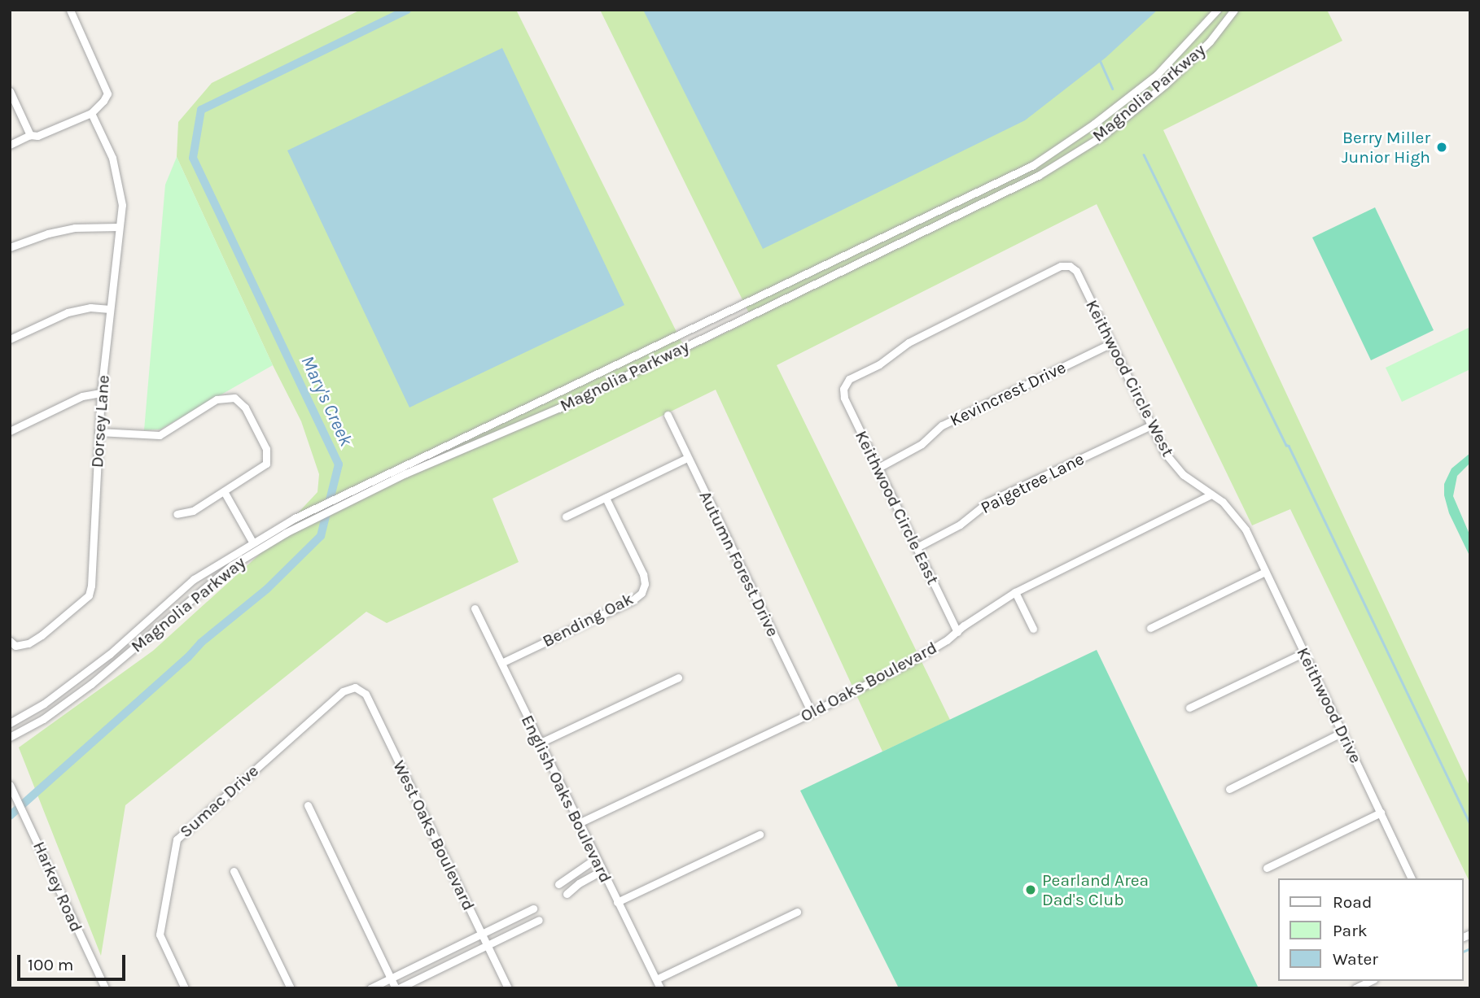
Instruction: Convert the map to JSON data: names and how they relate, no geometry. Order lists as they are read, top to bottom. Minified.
{"streets":{"street":["Magnolia Parkway","Keithwood Circle West","Kevincrest Drive","Dorsey Lane","Paigetree Lane","Keithwood Circle East","Autumn Forest Drive","Bending Oak","Old Oaks Boulevard","Keithwood Drive","English Oaks Boulevard","Sumac Drive","West Oaks Boulevard","Harkey Road"]},"crossings":[["Keithwood Circle West","Kevincrest Drive"],["Keithwood Circle West","Paigetree Lane"],["Keithwood Circle West","Keithwood Circle East"],["Keithwood Circle West","Old Oaks Boulevard"],["Keithwood Circle West","Keithwood Drive"],["Kevincrest Drive","Keithwood Circle East"],["Paigetree Lane","Keithwood Circle East"],["Keithwood Circle East","Old Oaks Boulevard"],["Autumn Forest Drive","Old Oaks Boulevard"],["Bending Oak","English Oaks Boulevard"],["Old Oaks Boulevard","English Oaks Boulevard"],["Sumac Drive","West Oaks Boulevard"]],"water":["Mary's Creek"],"places":["Berry Miller Junior High","Pearland Area Dad's Club"],"legend":["Road","Park","Water"],"scale_bar":"100 m"}
